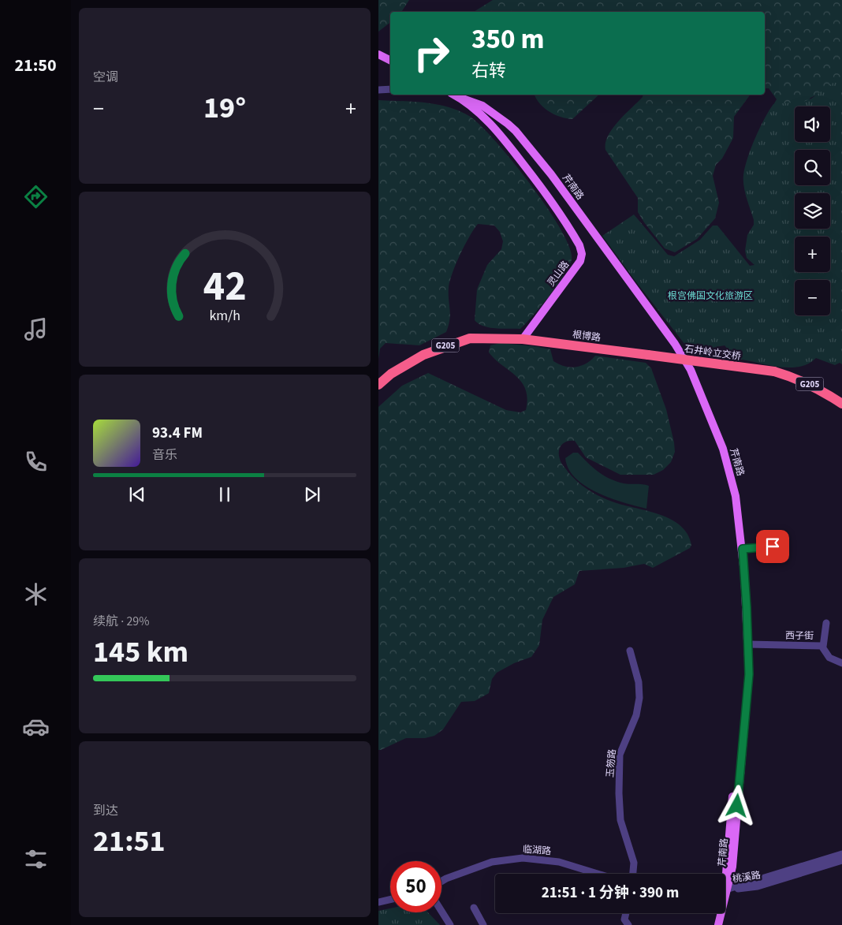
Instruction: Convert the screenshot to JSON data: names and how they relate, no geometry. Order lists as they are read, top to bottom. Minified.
{"streets":{"highway":["根博路","G205","石井岭立交桥"],"main road":["芹南路","灵山路"],"street":["西子街","玉笏路","临湖路","桃溪路"]},"crossings":[["芹南路","灵山路"],["芹南路","西子街"],["灵山路","根博路"],["灵山路","G205"],["根博路","G205"],["根博路","石井岭立交桥"]],"parks":["根宫佛国文化旅游区"],"page":{"tabs":"21:50","tile":["空调",["续航 · 29%","145 km"],["到达","21:51"]],"turn":["350 m","右转"],"heat":["−","19°","+"],"map_buttons":["+","−"],"song":["93.4 FM","音乐"],"limit":"50","trip":"21:51 · 1 分钟 · 390 m","gauge":["42","km/h"]}}
